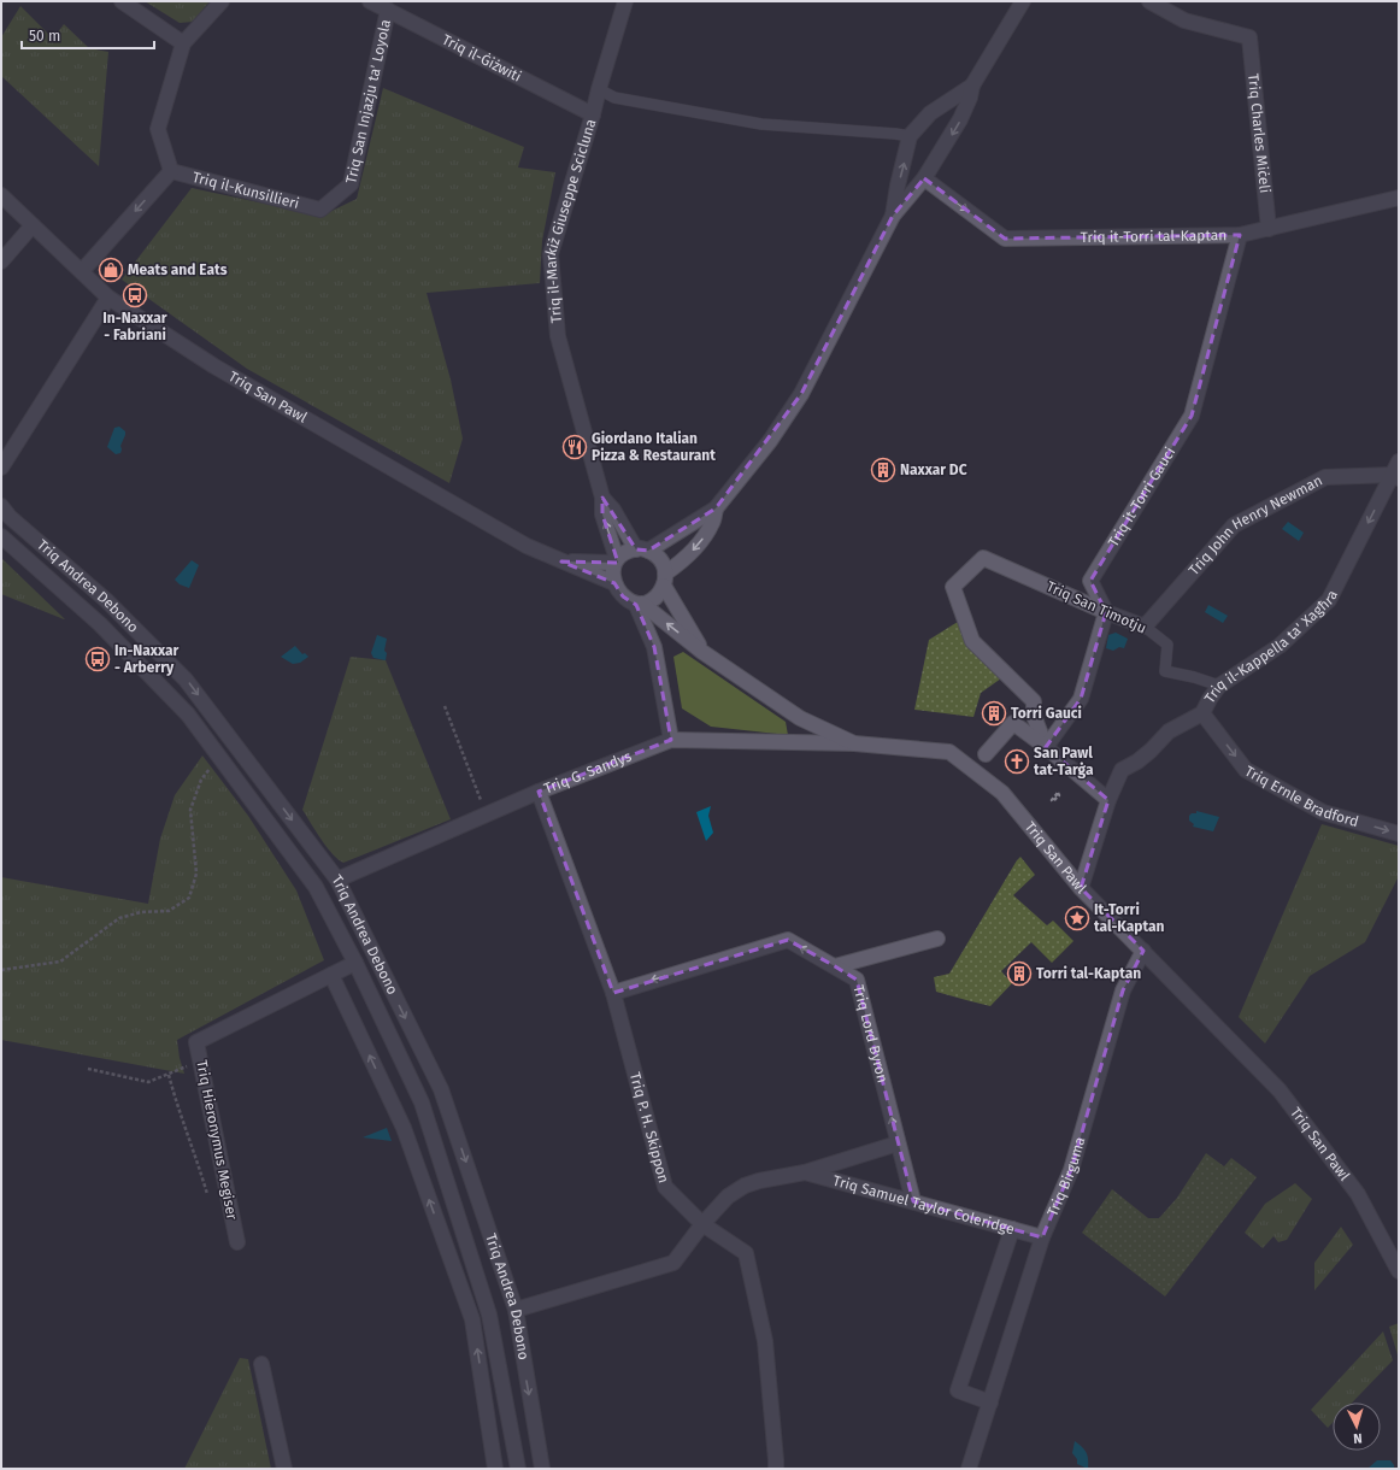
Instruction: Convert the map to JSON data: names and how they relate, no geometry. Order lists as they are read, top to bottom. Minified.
{"streets":{"street":["Triq il-Ġiżwiti","Triq San Injazju ta' Loyola","Triq Charles Miċeli","Triq il-Kunsillieri","Triq il-Markiż Giuseppe Scicluna","Triq it-Torri tal-Kaptan","Triq San Pawl","Triq it-Torri Gauci","Triq John Henry Newman","Triq Andrea Debono","Triq San Timotju","Triq il-Kappella ta' Xagħra","Triq G. Sandys","Triq Ernle Bradford","Triq Lord Byron","Triq P. H. Skippon","Triq Hieronymus Megiser","Triq Birguma","Triq Samuel Taylor Coleridge"]},"crossings":[["Triq il-Ġiżwiti","Triq San Injazju ta' Loyola"],["Triq il-Ġiżwiti","Triq il-Markiż Giuseppe Scicluna"],["Triq San Injazju ta' Loyola","Triq il-Kunsillieri"],["Triq Charles Miċeli","Triq it-Torri tal-Kaptan"],["Triq il-Markiż Giuseppe Scicluna","Triq San Pawl"],["Triq it-Torri tal-Kaptan","Triq it-Torri Gauci"],["Triq San Pawl","Triq il-Kappella ta' Xagħra"],["Triq San Pawl","Triq G. Sandys"],["Triq San Pawl","Triq Birguma"],["Triq it-Torri Gauci","Triq San Timotju"],["Triq John Henry Newman","Triq San Timotju"],["Triq John Henry Newman","Triq il-Kappella ta' Xagħra"],["Triq Andrea Debono","Triq G. Sandys"],["Triq Andrea Debono","Triq Samuel Taylor Coleridge"],["Triq San Timotju","Triq il-Kappella ta' Xagħra"],["Triq il-Kappella ta' Xagħra","Triq Ernle Bradford"],["Triq G. Sandys","Triq P. H. Skippon"],["Triq Lord Byron","Triq P. H. Skippon"],["Triq Lord Byron","Triq Samuel Taylor Coleridge"],["Triq P. H. Skippon","Triq Samuel Taylor Coleridge"],["Triq Birguma","Triq Samuel Taylor Coleridge"]],"one_way":["Triq it-Torri tal-Kaptan","Triq il-Kappella ta' Xagħra","Triq Ernle Bradford"],"places":{"shop":["Meats and Eats"],"bus stop":["In-Naxxar - Fabriani","In-Naxxar - Arberry"],"restaurant":["Giordano Italian Pizza & Restaurant"],"building":["Naxxar DC","Torri Gauci","Torri tal-Kaptan"],"church":["San Pawl tat-Tarġa"],"place":["It-Torri tal-Kaptan"]},"scale_bar":"50 m","north":"bottom"}
